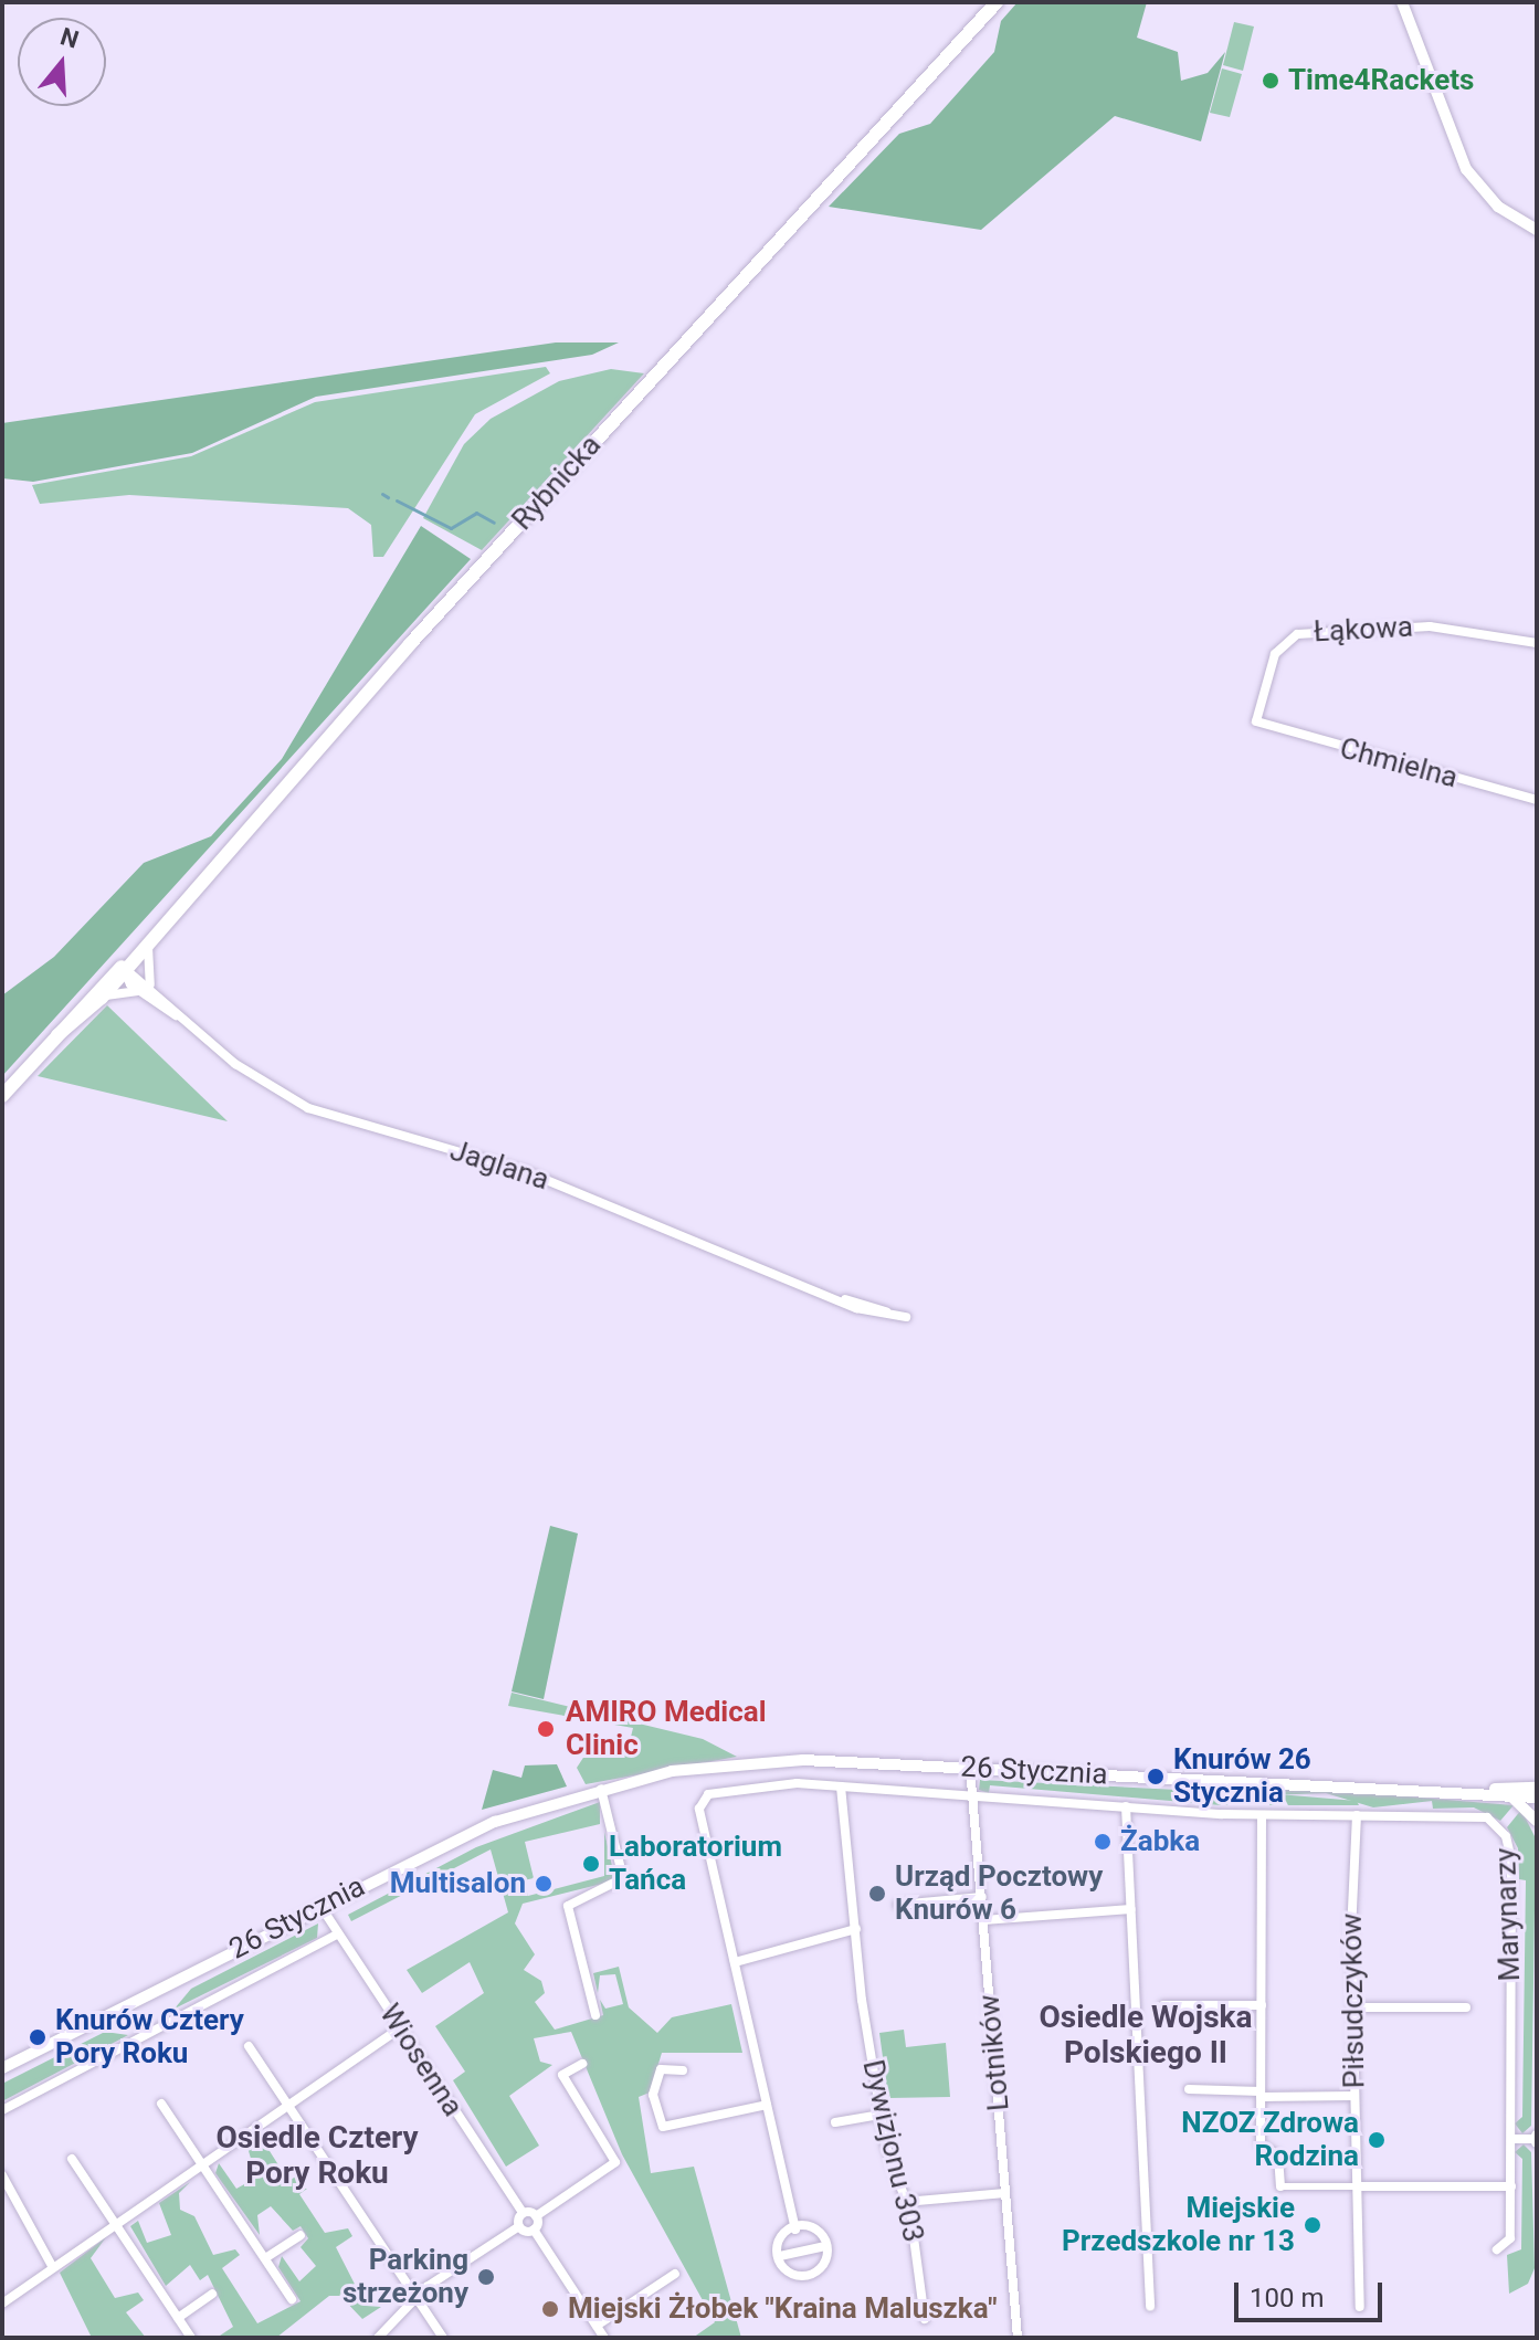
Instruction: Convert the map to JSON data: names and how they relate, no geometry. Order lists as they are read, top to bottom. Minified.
{"streets":{"main road":["Rybnicka"],"street":["Łąkowa","Chmielna","Jaglana","26 Stycznia","Marynarzy","Piłsudczyków","Lotników","Wiosenna","Dywizjonu 303"]},"crossings":[["Rybnicka","Jaglana"],["Łąkowa","Chmielna"],["26 Stycznia","Lotników"],["26 Stycznia","Wiosenna"],["Marynarzy","Piłsudczyków"],["Marynarzy","Lotników"],["Marynarzy","Dywizjonu 303"]],"districts":["Osiedle Wojska Polskiego II","Osiedle Cztery Pory Roku"],"places":["Time4Rackets","AMIRO Medical Clinic","Knurów 26 Stycznia","Żabka","Laboratorium Tańca","Multisalon","Urząd Pocztowy Knurów 6","Knurów Cztery Pory Roku","NZOZ Zdrowa Rodzina","Miejskie Przedszkole nr 13","Parking strzeżony","Miejski Żłobek \"Kraina Maluszka\""],"scale_bar":"100 m","north":"top"}
